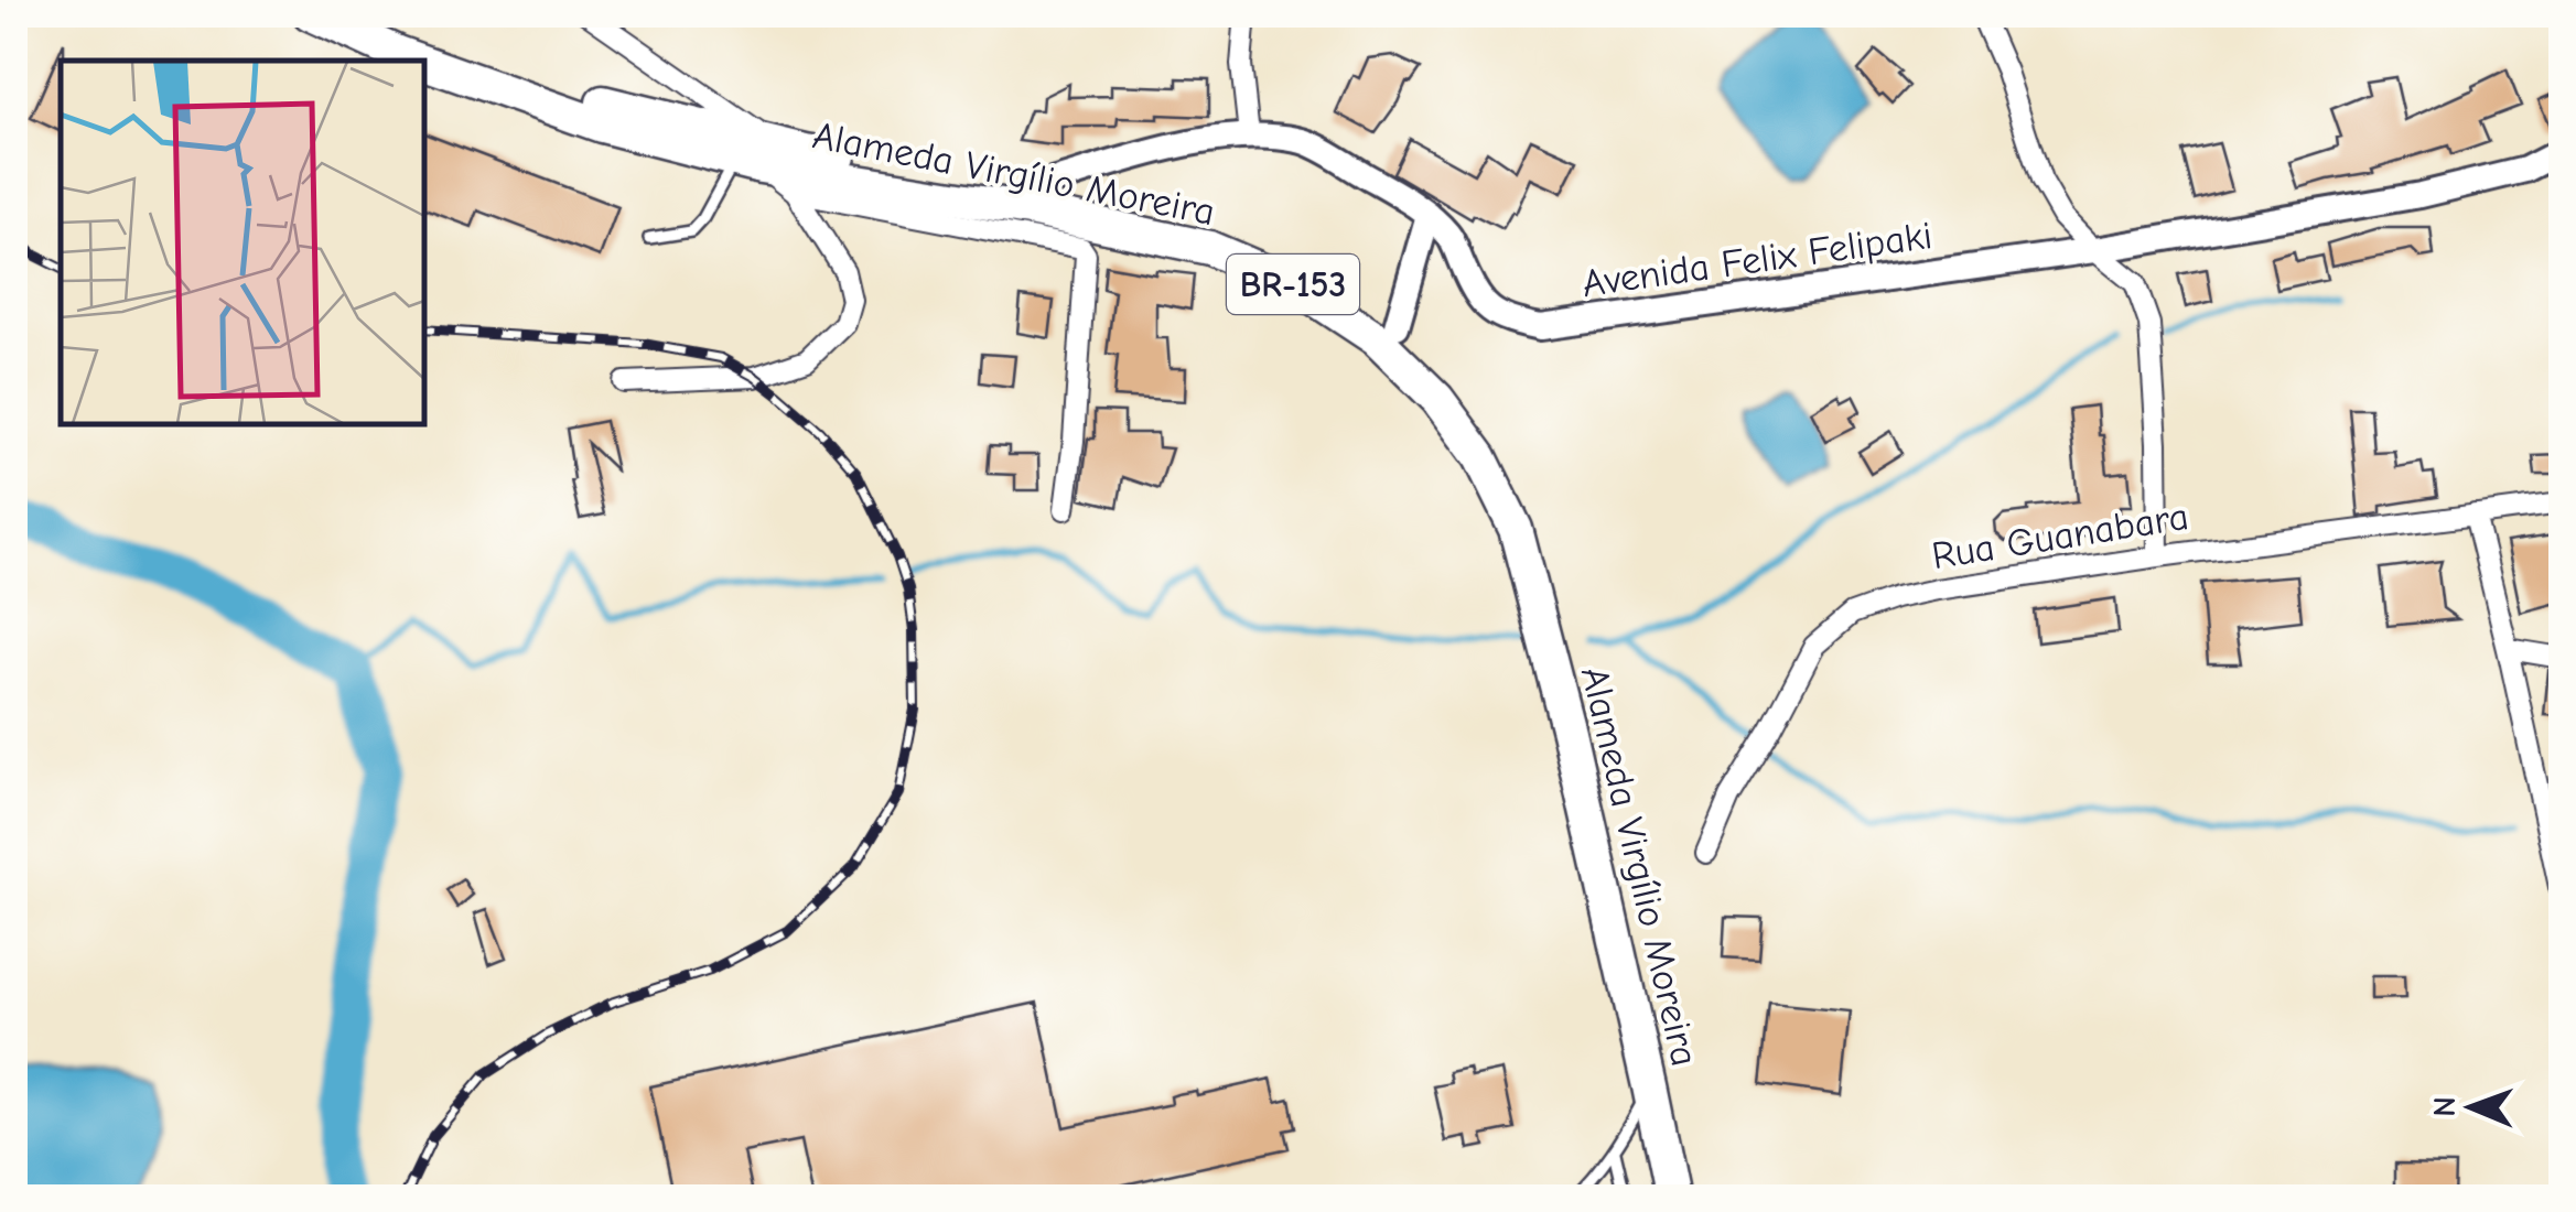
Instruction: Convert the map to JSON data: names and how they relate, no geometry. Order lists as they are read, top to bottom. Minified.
{"streets":{"highway":["Alameda Virgílio Moreira","BR-153"],"street":["Avenida Felix Felipaki","Rua Guanabara"]},"crossings":[["Alameda Virgílio Moreira","Avenida Felix Felipaki"]],"north":"left"}
